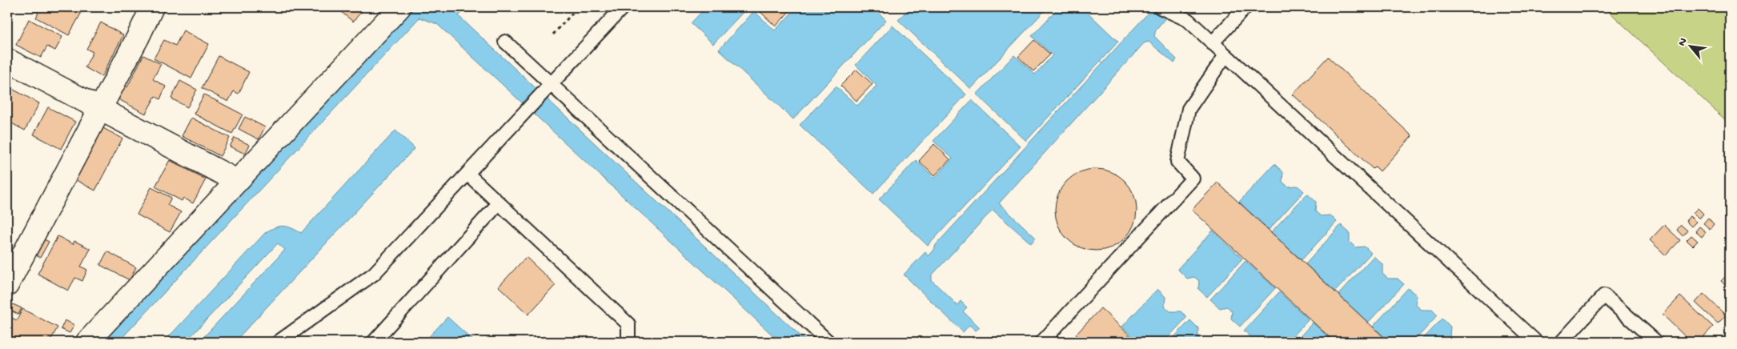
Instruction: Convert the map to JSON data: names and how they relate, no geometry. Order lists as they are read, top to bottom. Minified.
{"north":"top left"}
